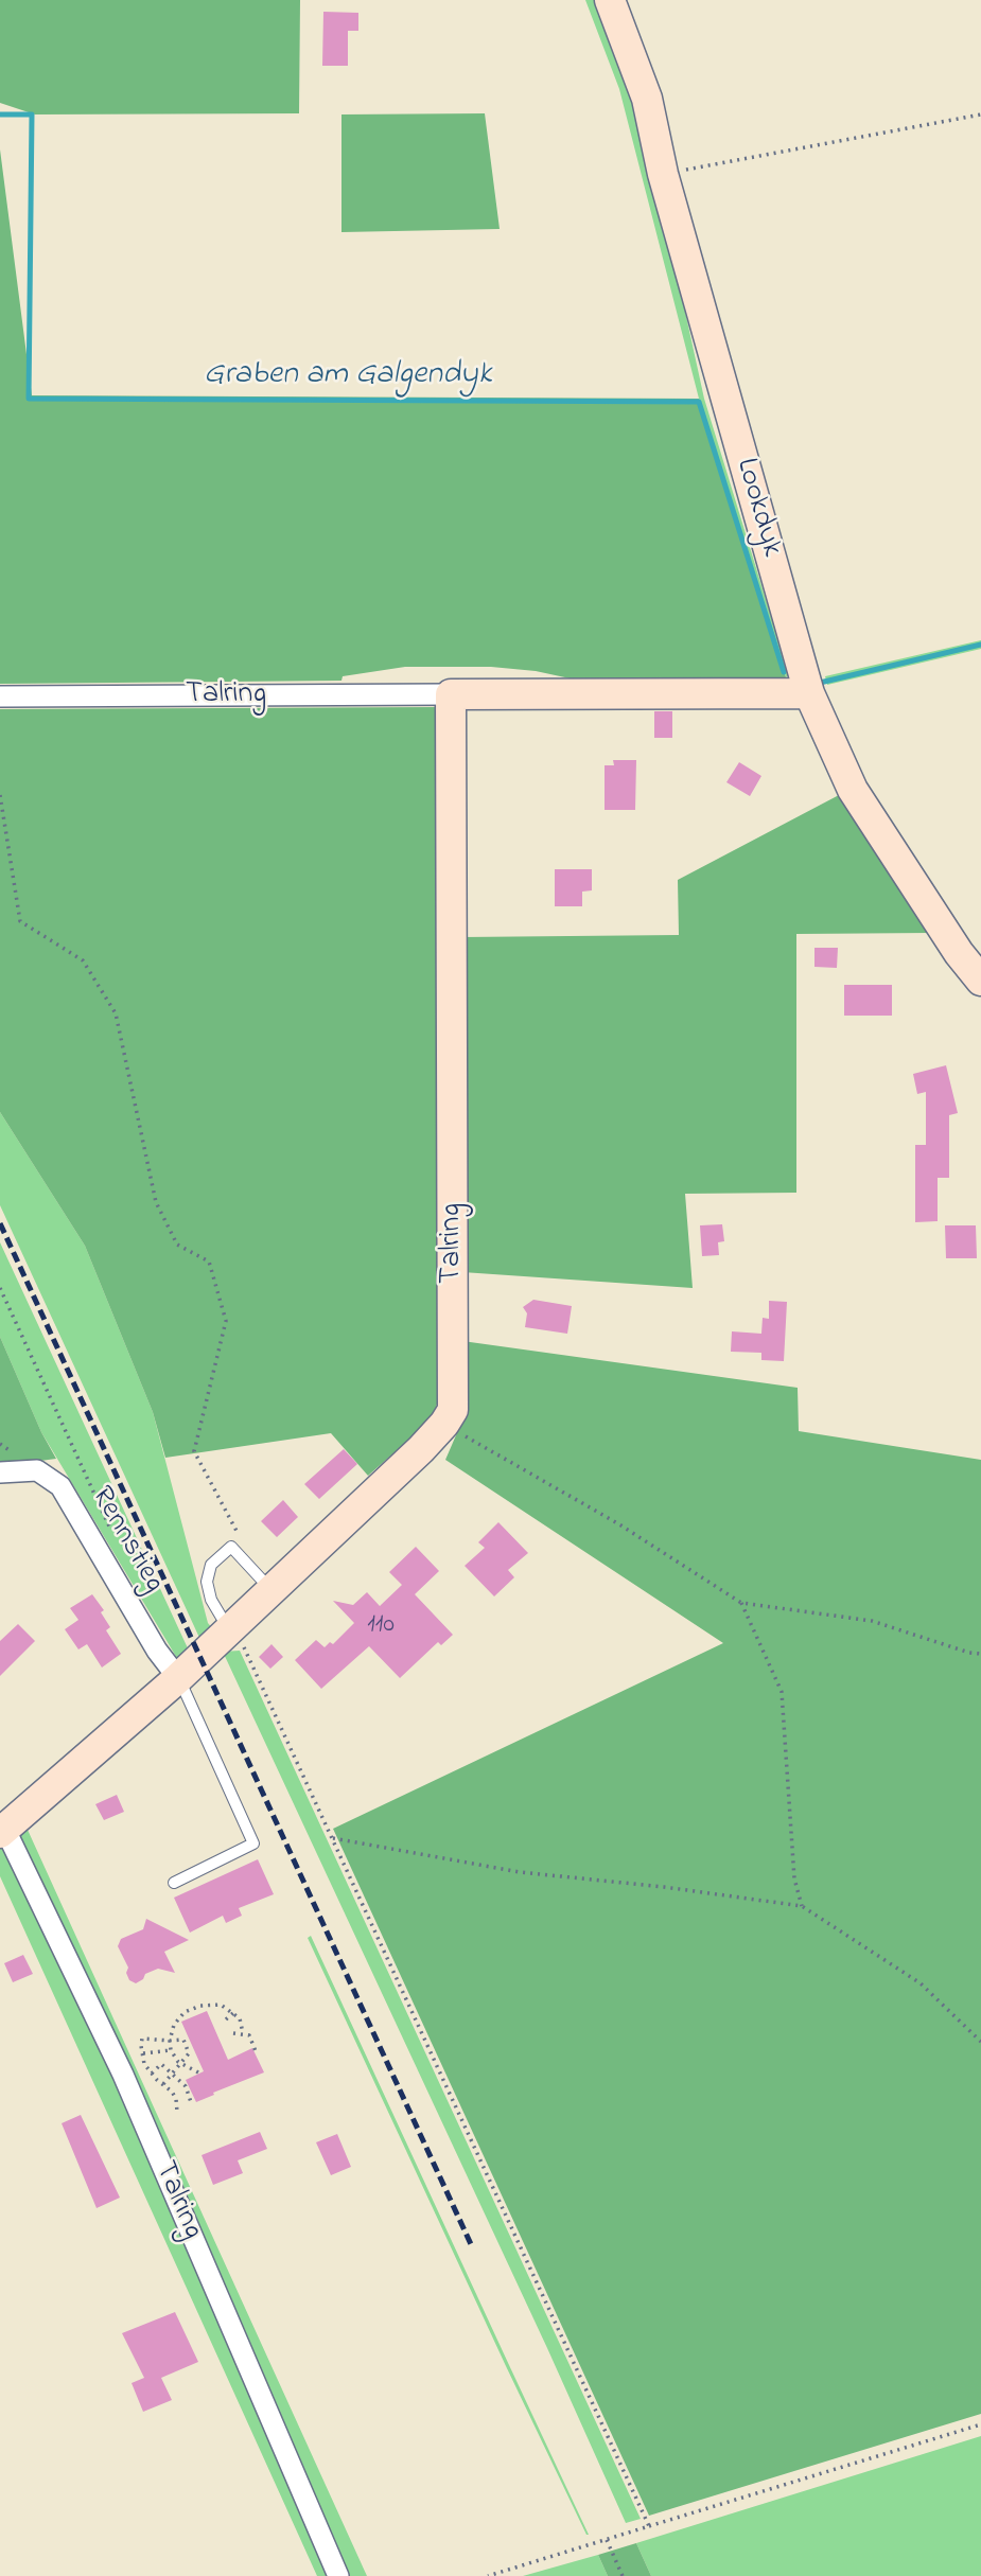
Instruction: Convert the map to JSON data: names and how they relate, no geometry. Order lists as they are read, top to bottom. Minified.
{"streets":{"street":["Lookdyk","Talring","Rennstieg"]},"crossings":[["Lookdyk","Talring"],["Talring","Rennstieg"]],"water":["Graben am Galgendyk"],"house_numbers":["110"]}
